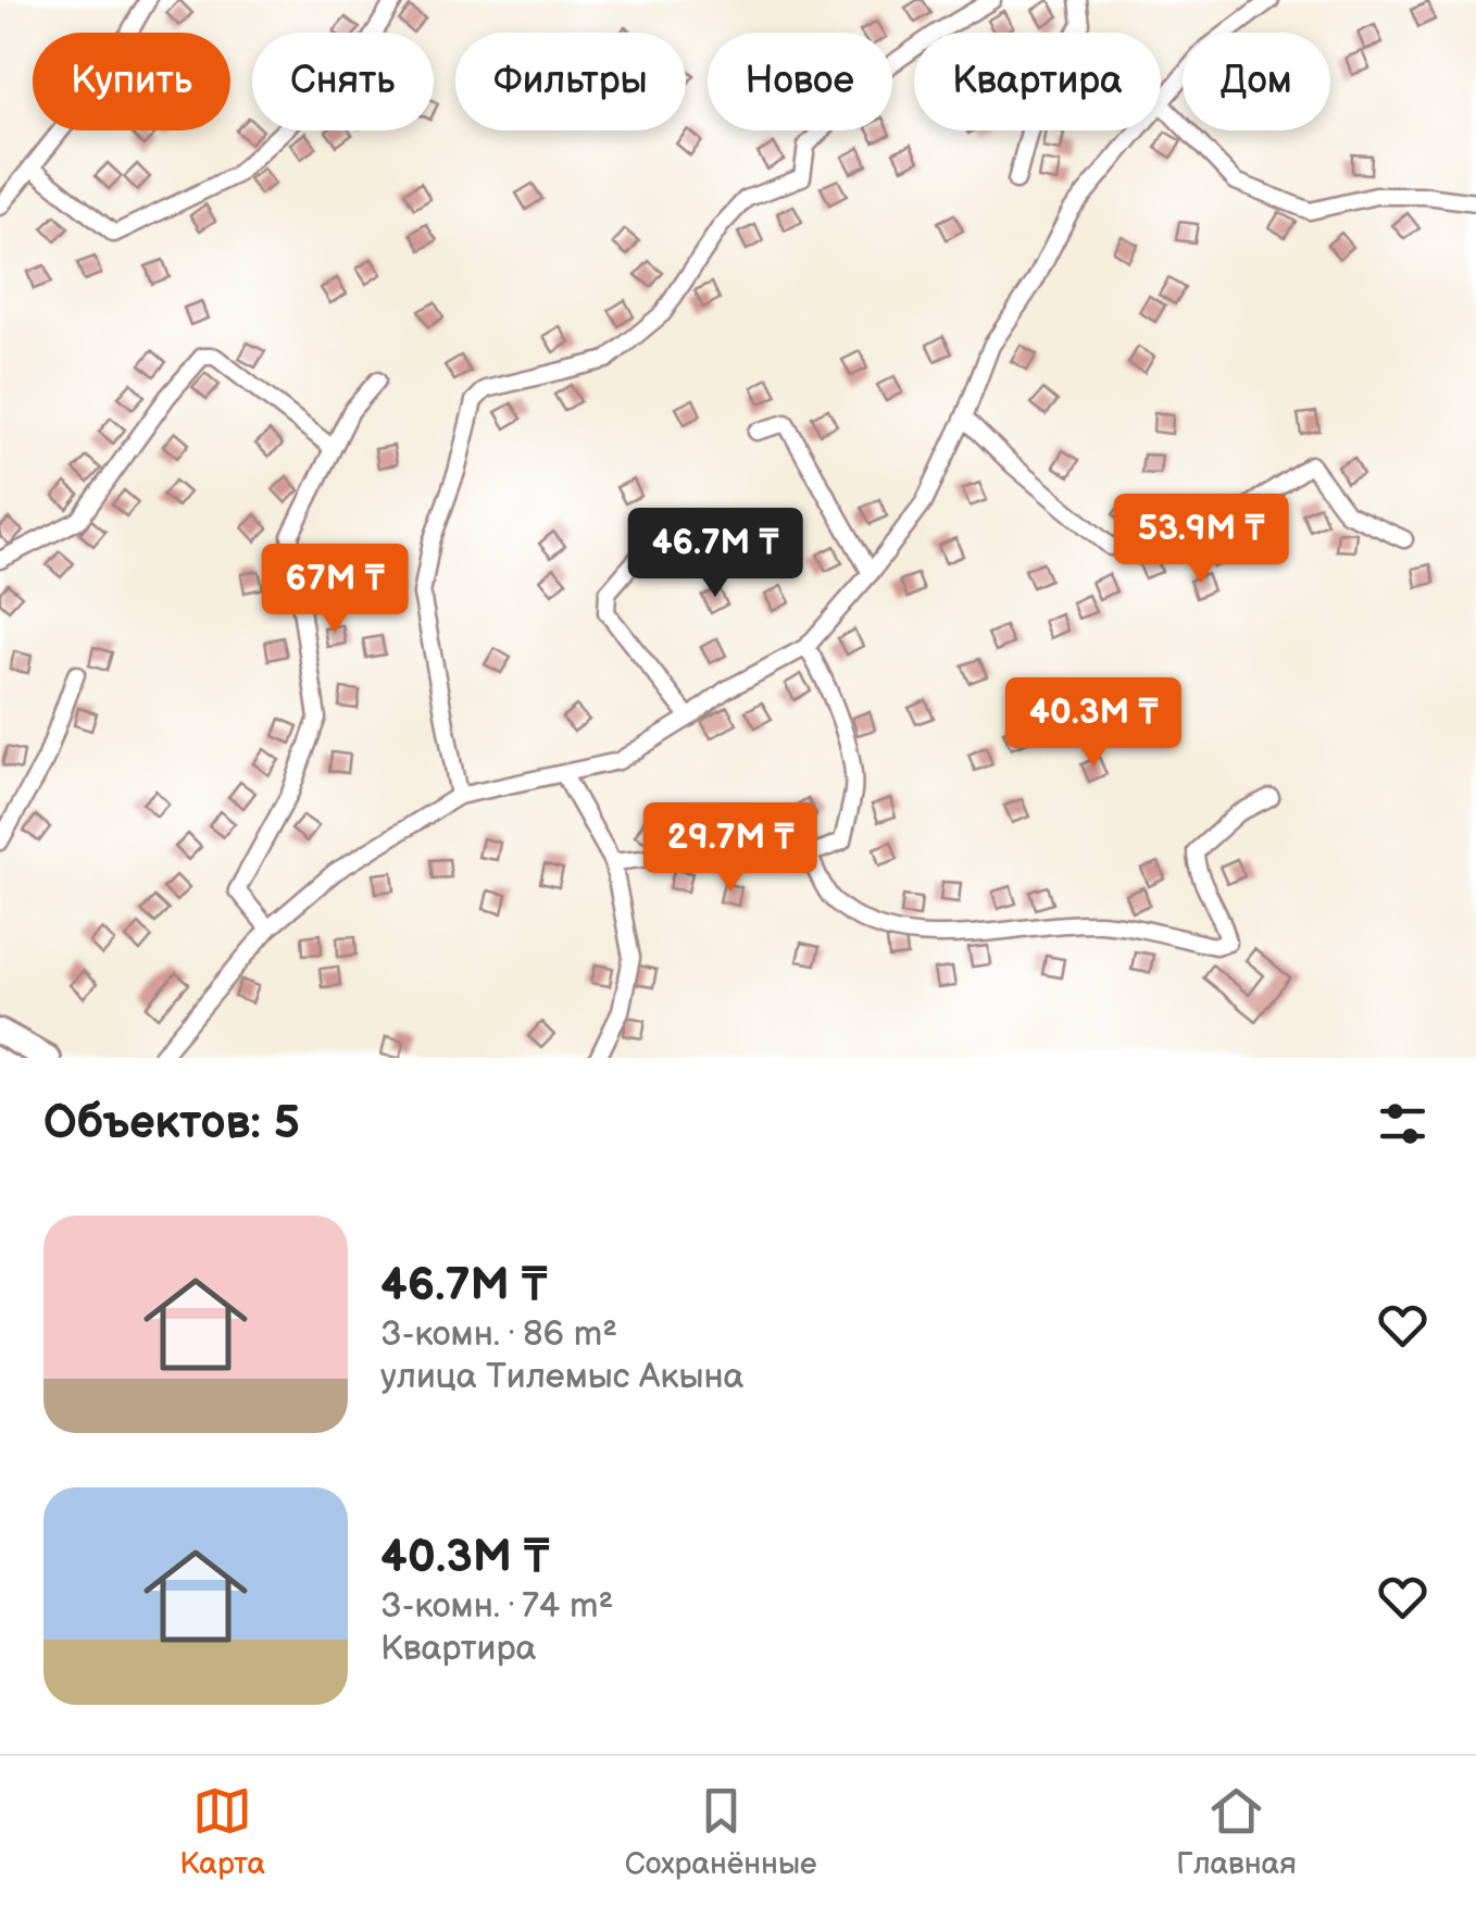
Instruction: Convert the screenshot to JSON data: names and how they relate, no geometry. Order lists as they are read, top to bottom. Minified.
{"page":{"chip":["Купить","Снять","Фильтры","Новое","Квартира","Дом"],"price":["53.9M ₸","46.7M ₸","67M ₸","40.3M ₸","29.7M ₸"],"heading":"Объектов: 5","list":[{"name":"46.7M ₸","note":"3-комн. · 86 m² · улица Тилемыс Акына"},{"name":"40.3M ₸","note":"3-комн. · 74 m² · Квартира"}],"tabs":["Карта","Сохранённые","Главная"]}}
